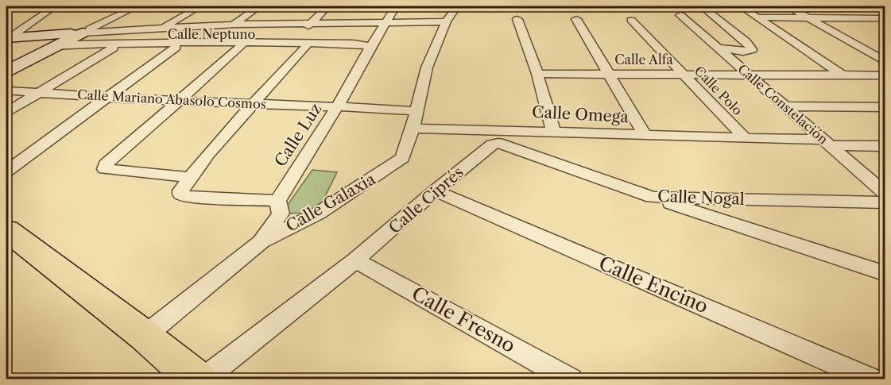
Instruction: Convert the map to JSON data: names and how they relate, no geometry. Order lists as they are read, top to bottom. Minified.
{"streets":{"street":["Calle Neptuno","Calle Alfa","Calle Polo","Calle Mariano Abasolo Cosmos","Calle Constelación","Calle Omega","Calle Luz","Calle Nogal","Calle Ciprés","Calle Galaxia","Calle Encino","Calle Fresno"]},"crossings":[["Calle Neptuno","Calle Luz"],["Calle Alfa","Calle Polo"],["Calle Alfa","Calle Constelación"],["Calle Polo","Calle Omega"],["Calle Mariano Abasolo Cosmos","Calle Luz"],["Calle Mariano Abasolo Cosmos","Calle Galaxia"],["Calle Constelación","Calle Omega"],["Calle Omega","Calle Galaxia"],["Calle Luz","Calle Galaxia"],["Calle Nogal","Calle Ciprés"],["Calle Ciprés","Calle Encino"],["Calle Ciprés","Calle Fresno"]]}
